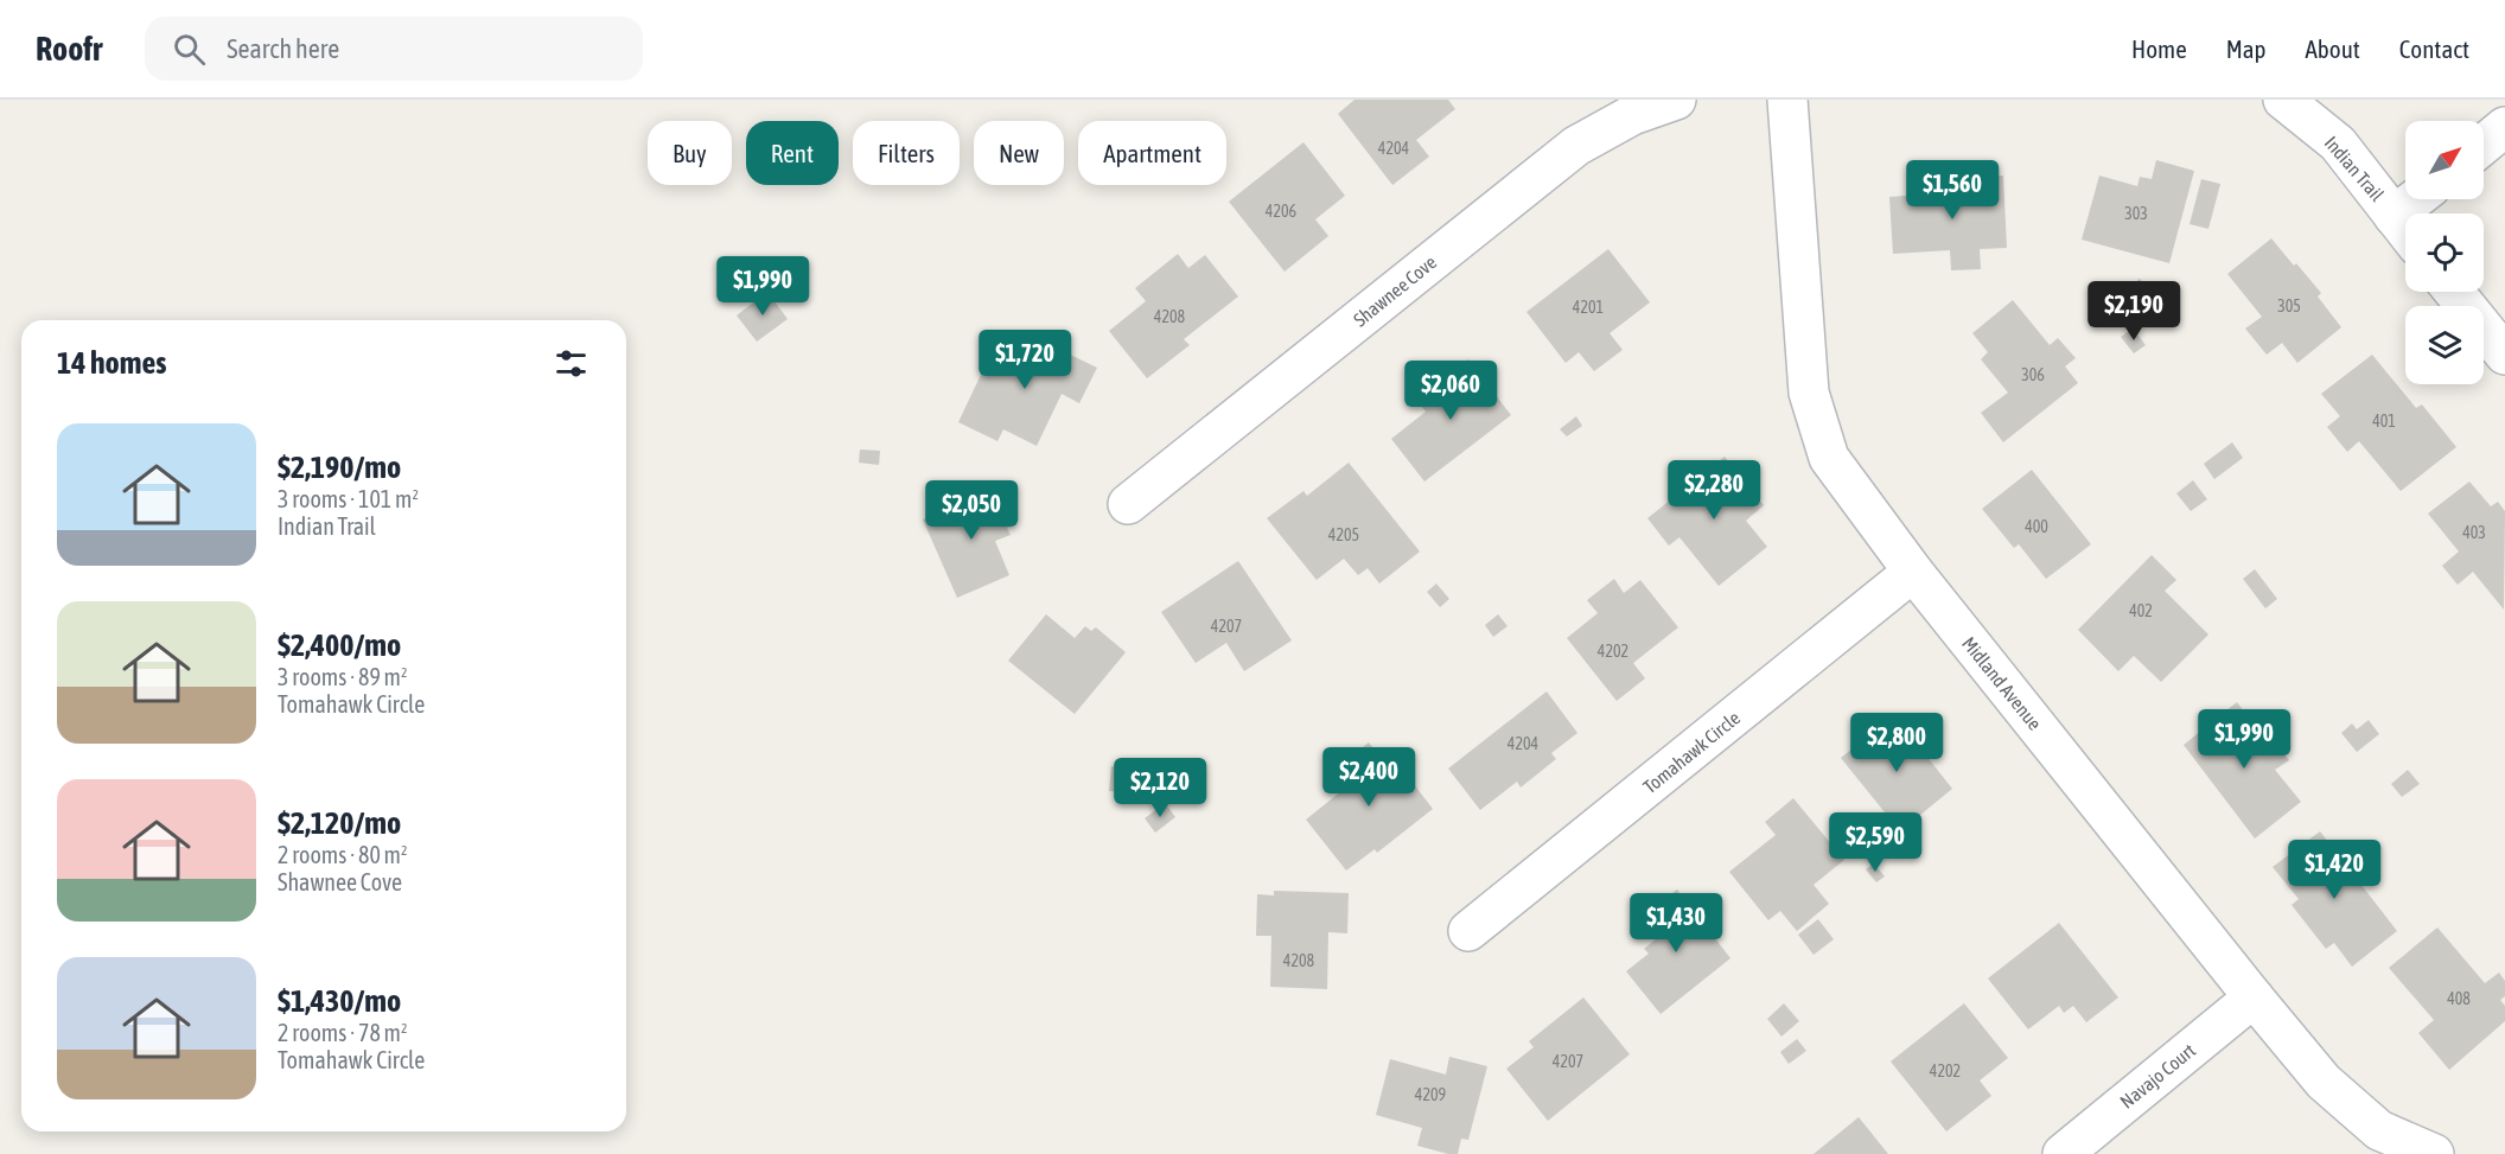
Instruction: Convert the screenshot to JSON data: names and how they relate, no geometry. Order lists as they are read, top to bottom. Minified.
{"streets":{"street":["Indian Trail","Shawnee Cove","Midland Avenue","Tomahawk Circle","Navajo Court"]},"crossings":[["Midland Avenue","Tomahawk Circle"],["Midland Avenue","Navajo Court"]],"house_numbers":["4204","4206","303","305","4201","4208","306","401","400","403","4205","402","4207","4202","4204","4208","408","4207","4202","4209"],"north":"top right","page":{"header":"Roofr","search":"Search here","nav":["Home","Map","About","Contact"],"chip":["Buy","Rent","Filters","New","Apartment"],"price":["$1,560","$1,990","$2,190","$1,720","$2,060","$2,280","$2,050","$1,990","$2,800","$2,400","$2,120","$2,590","$1,420","$1,430"],"heading":"14 homes","list":[{"name":"$2,190/mo","note":"3 rooms · 101 m² · Indian Trail"},{"name":"$2,400/mo","note":"3 rooms · 89 m² · Tomahawk Circle"},{"name":"$2,120/mo","note":"2 rooms · 80 m² · Shawnee Cove"},{"name":"$1,430/mo","note":"2 rooms · 78 m² · Tomahawk Circle"}]}}
